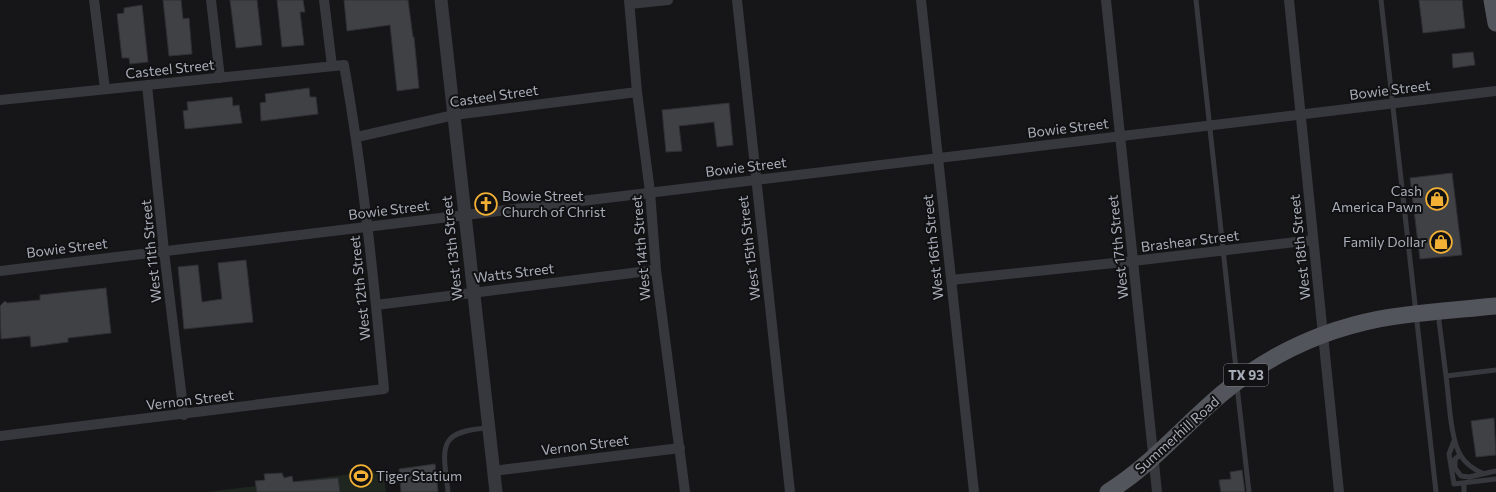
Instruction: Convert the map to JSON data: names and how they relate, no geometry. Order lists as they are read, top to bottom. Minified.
{"streets":{"main road":["TX 93","Summerhill Road"],"street":["Casteel Street","Bowie Street","Brashear Street","West 16th Street","West 17th Street","West 18th Street","West 13th Street","West 14th Street","West 15th Street","West 11th Street","Watts Street","West 12th Street","Vernon Street"]},"crossings":[["Casteel Street","West 13th Street"],["Casteel Street","West 14th Street"],["Casteel Street","West 11th Street"],["Casteel Street","West 12th Street"],["Bowie Street","West 16th Street"],["Bowie Street","West 17th Street"],["Bowie Street","West 18th Street"],["Bowie Street","West 13th Street"],["Bowie Street","West 14th Street"],["Bowie Street","West 15th Street"],["Bowie Street","West 11th Street"],["Bowie Street","West 12th Street"],["Brashear Street","West 16th Street"],["Brashear Street","West 17th Street"],["Brashear Street","West 18th Street"],["West 17th Street","Summerhill Road"],["West 18th Street","Summerhill Road"],["West 13th Street","Watts Street"],["West 13th Street","Vernon Street"],["West 14th Street","Watts Street"],["West 14th Street","Vernon Street"],["West 11th Street","Vernon Street"],["Watts Street","West 12th Street"],["West 12th Street","Vernon Street"]],"places":{"shop":["Cash America Pawn","Family Dollar"],"church":["Bowie Street Church of Christ"],"sports":["Tiger Statium"]}}
